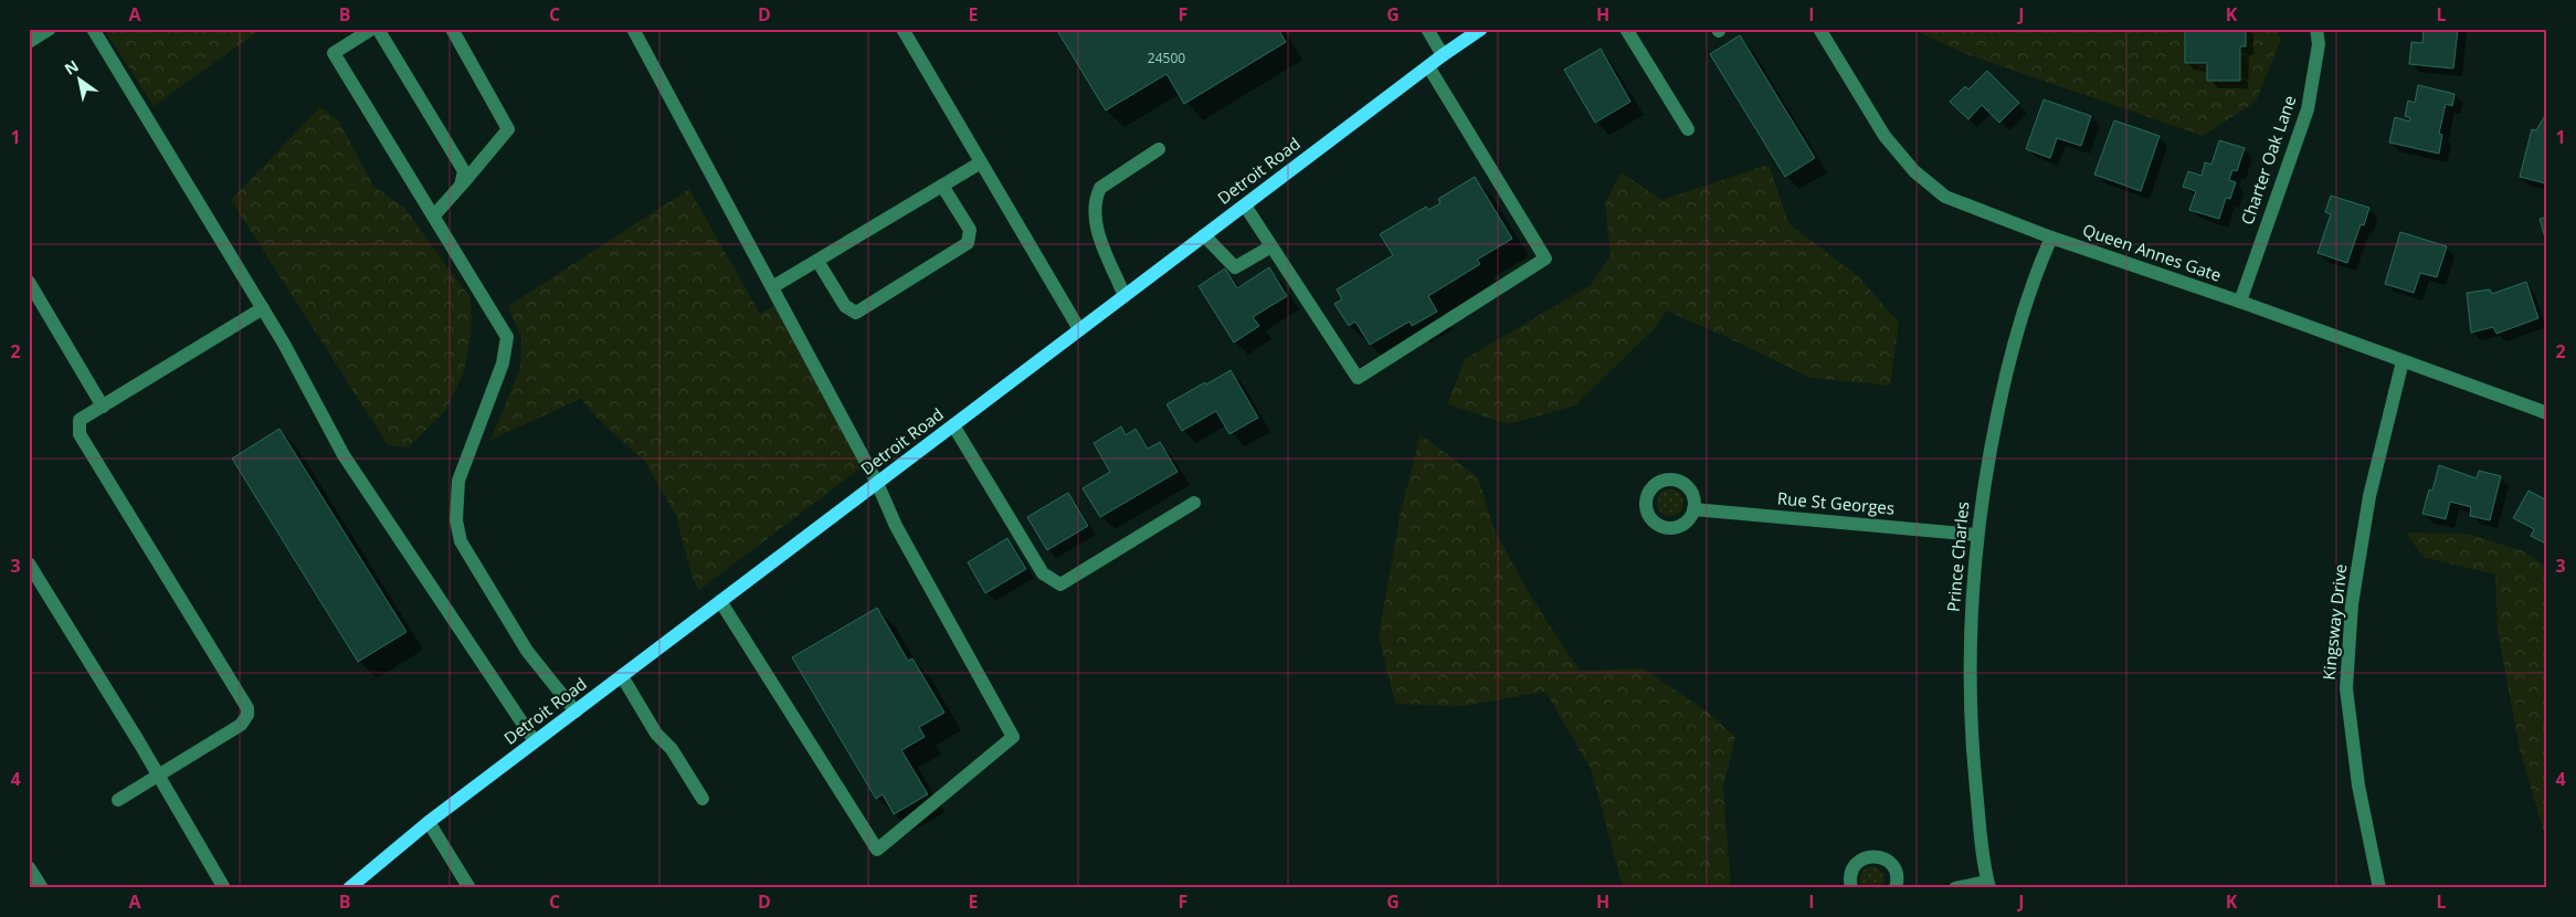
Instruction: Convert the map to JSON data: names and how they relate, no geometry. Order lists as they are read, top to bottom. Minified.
{"streets":{"main road":["Detroit Road"],"street":["Charter Oak Lane","Queen Annes Gate","Rue St Georges","Prince Charles","Kingsway Drive"]},"crossings":[["Charter Oak Lane","Queen Annes Gate"],["Queen Annes Gate","Prince Charles"],["Queen Annes Gate","Kingsway Drive"],["Rue St Georges","Prince Charles"]],"house_numbers":["24500"],"north":"top left","grid":{"columns":["A","B","C","D","E","F","G","H","I","J","K","L"],"rows":["1","2","3","4"]}}
